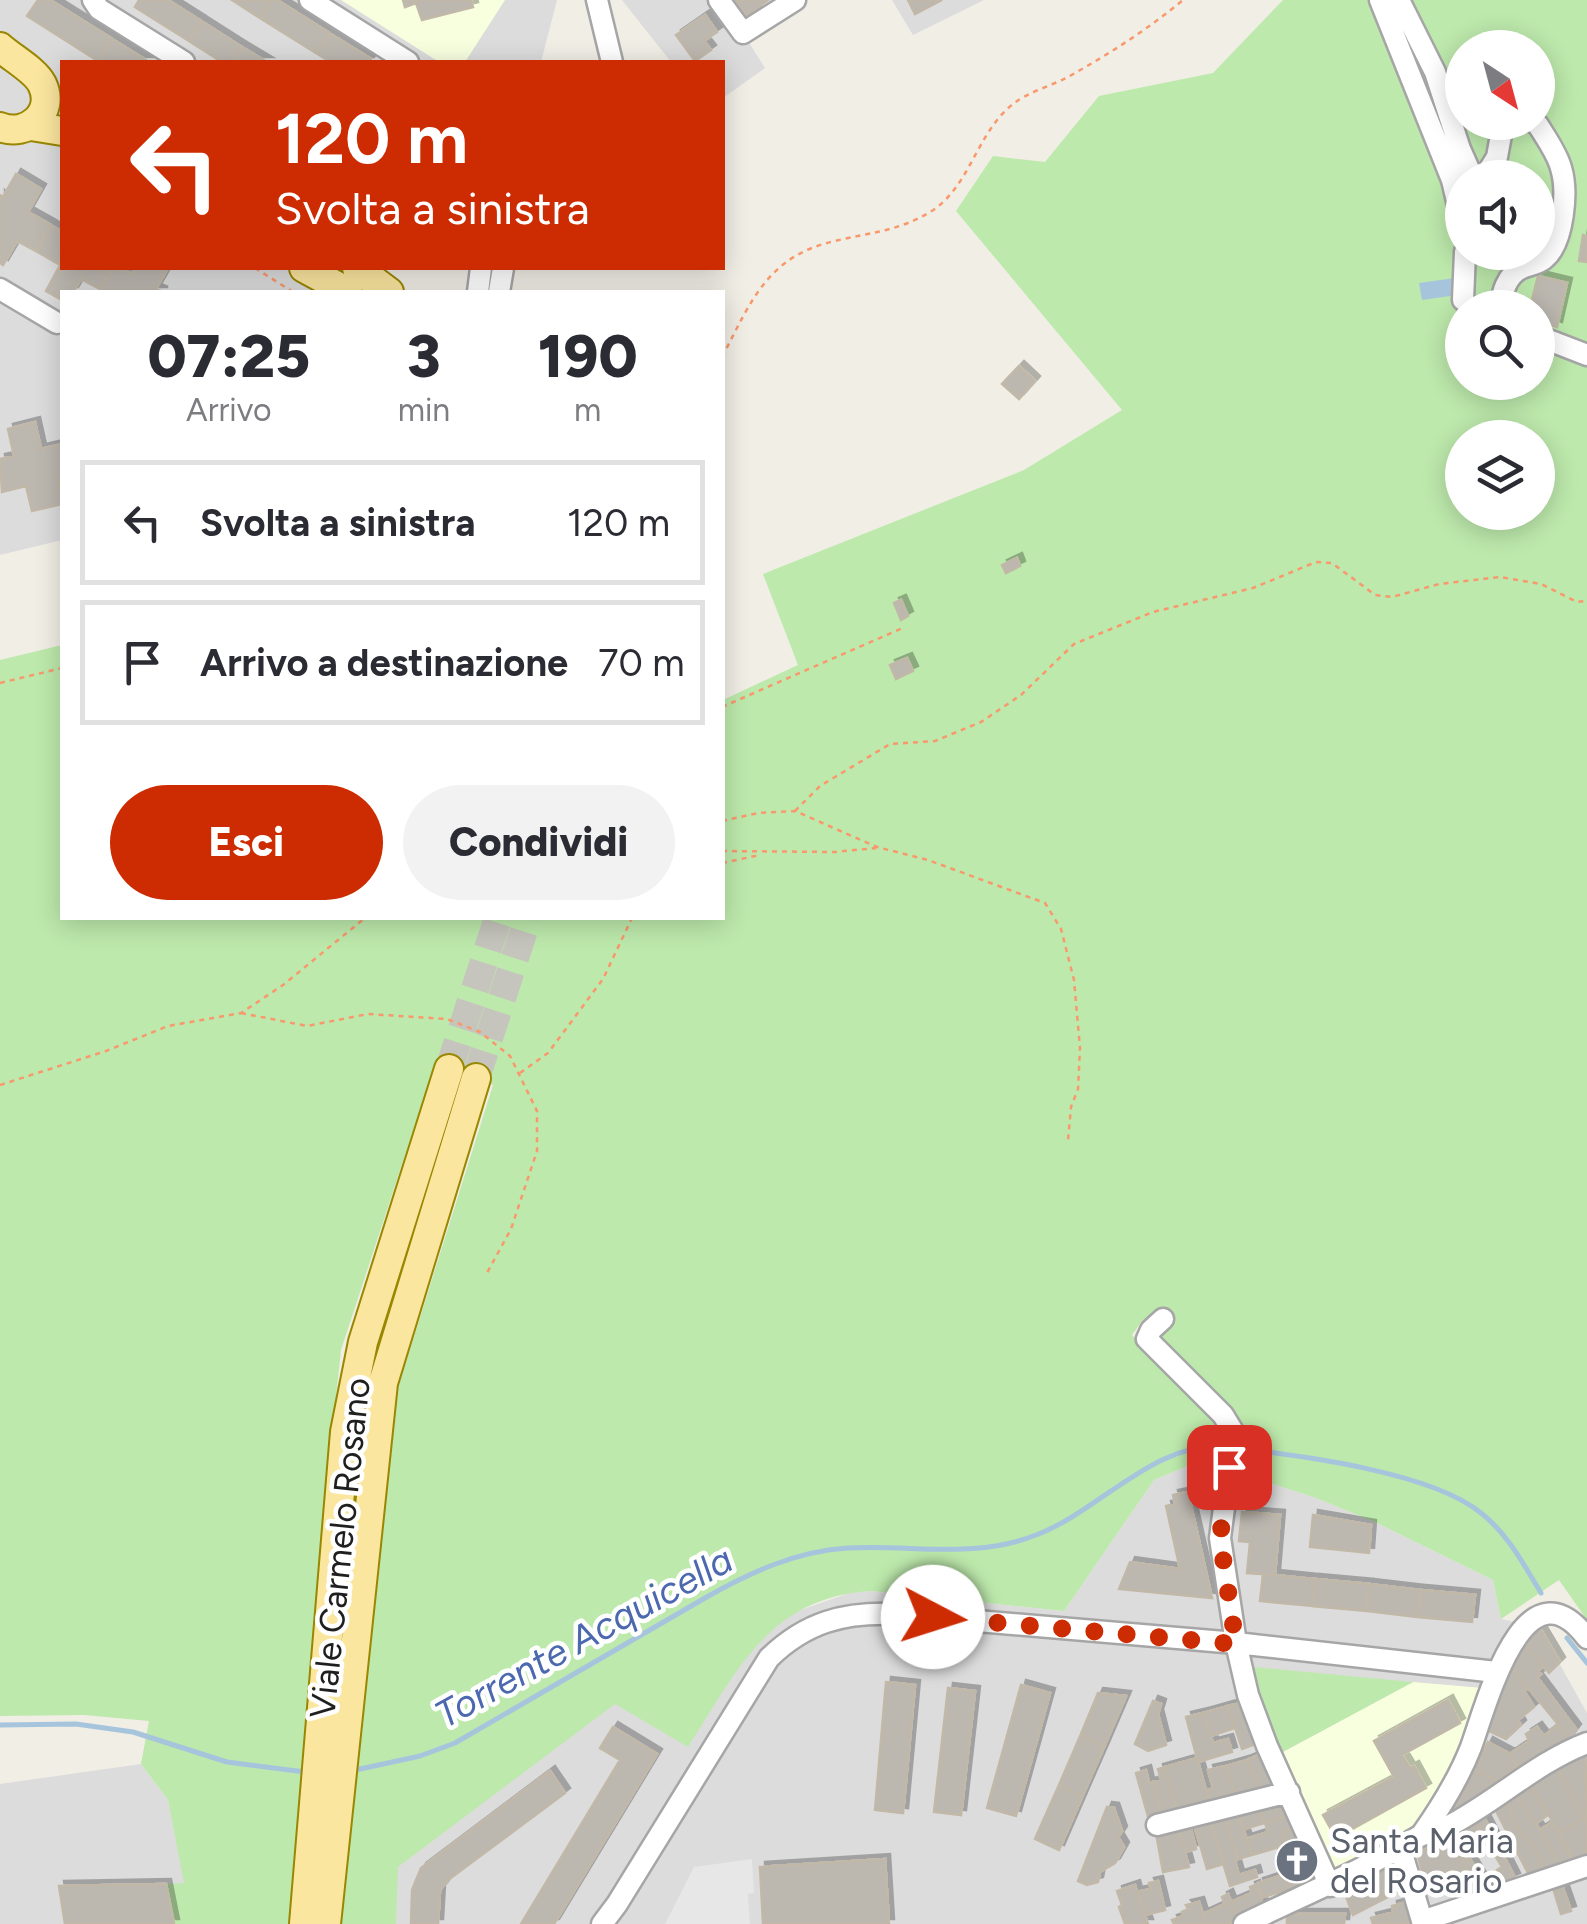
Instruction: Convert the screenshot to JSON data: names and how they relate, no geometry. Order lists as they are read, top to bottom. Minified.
{"streets":{"main road":["Viale Carmelo Rosano"]},"water":["Torrente Acquicella"],"places":{"church":["Santa Maria del Rosario"]},"north":"bottom right","page":{"turn":["120 m","Svolta a sinistra"],"eta":["07:25","Arrivo","3","min","190","m"],"list":[{"name":"Svolta a sinistra","value":"120 m"},{"name":"Arrivo a destinazione","value":"70 m"}],"buttons":["Esci","Condividi"]}}
